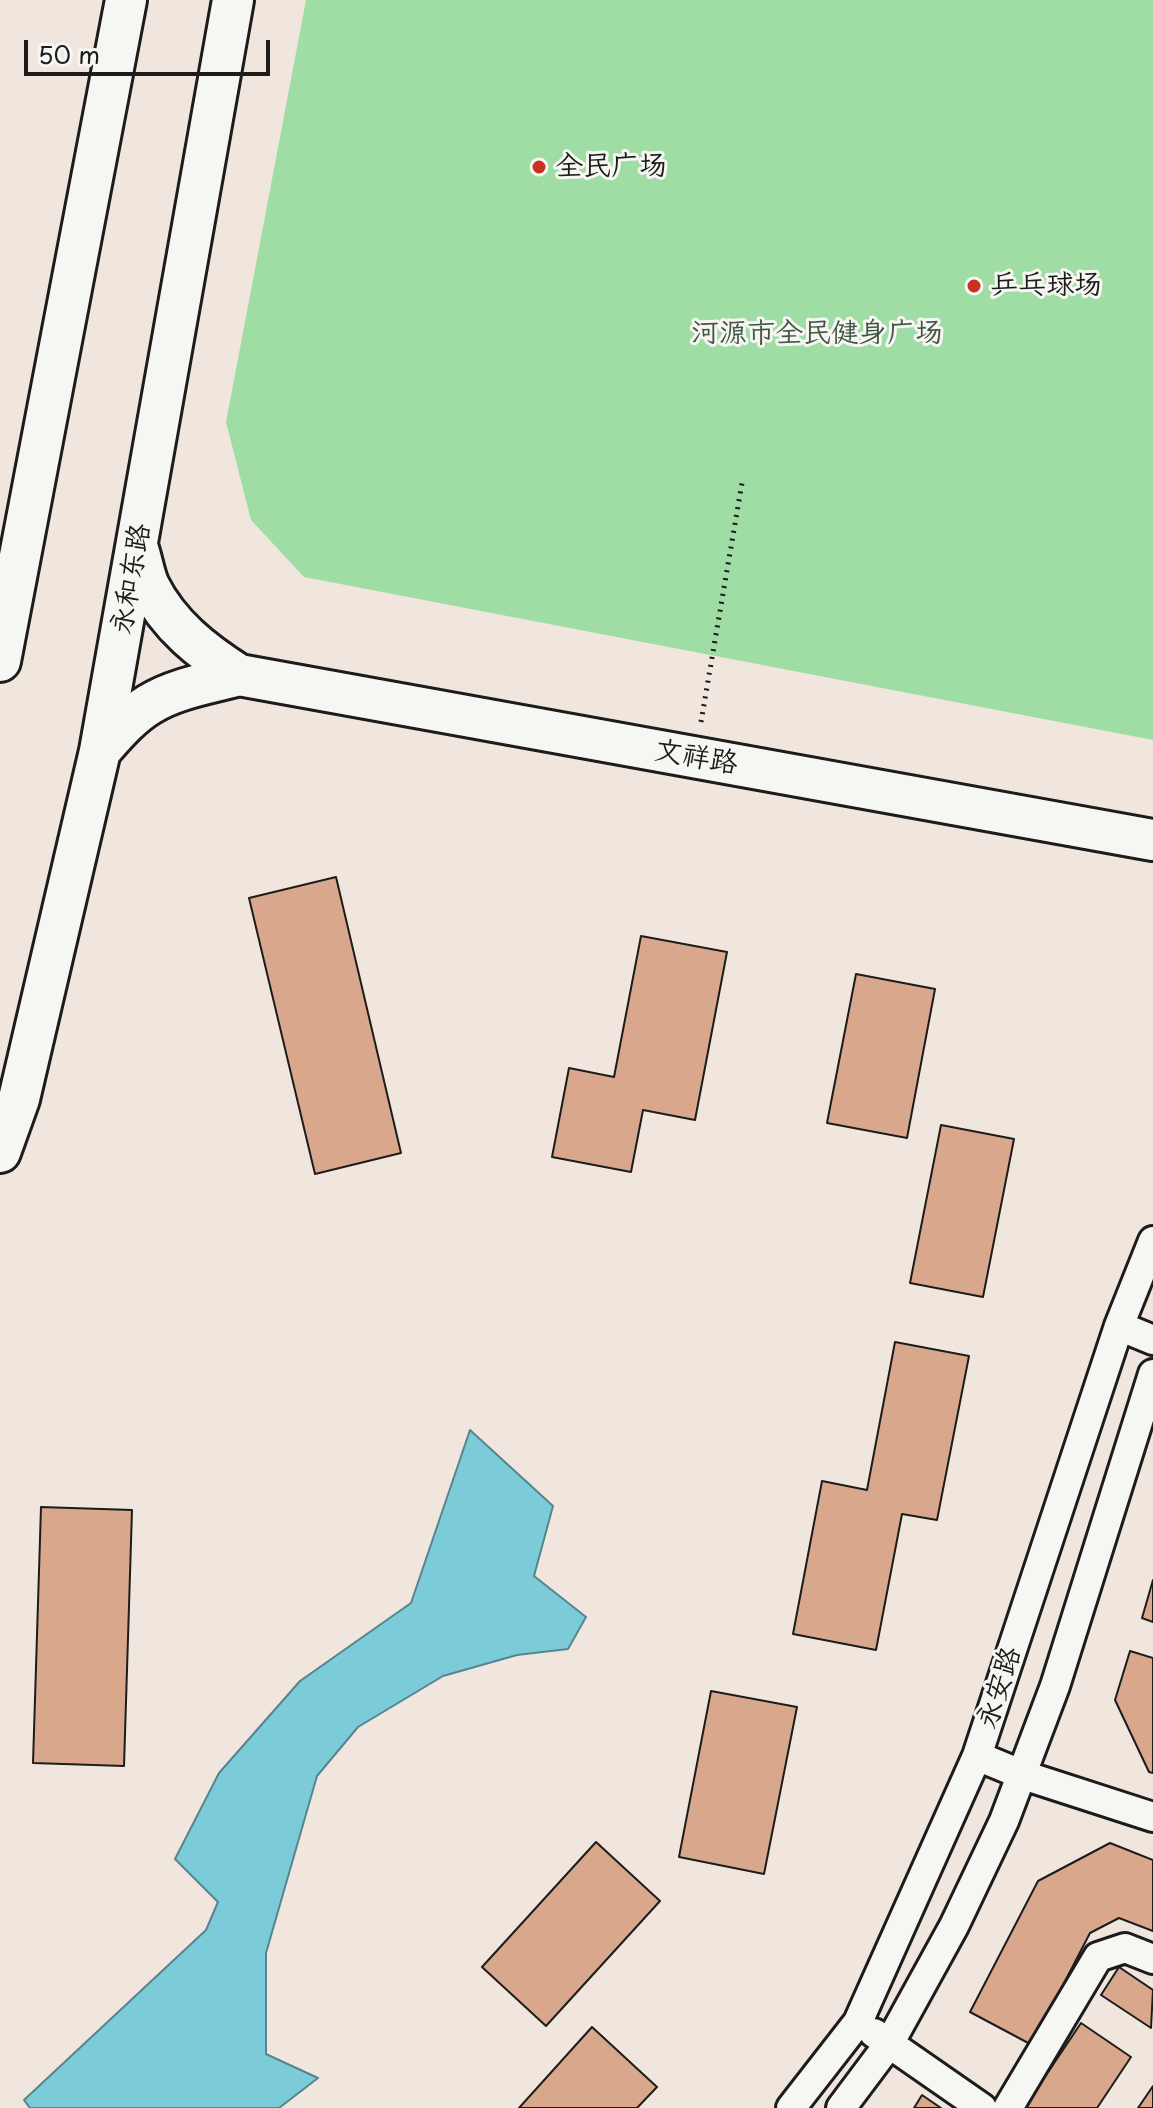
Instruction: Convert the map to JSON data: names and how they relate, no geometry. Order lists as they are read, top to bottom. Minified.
{"streets":{"main road":["永和东路","文祥路"],"street":["永安路"]},"parks":["河源市全民健身广场"],"places":["全民广场","乒乓球场"],"scale_bar":"50 m"}
